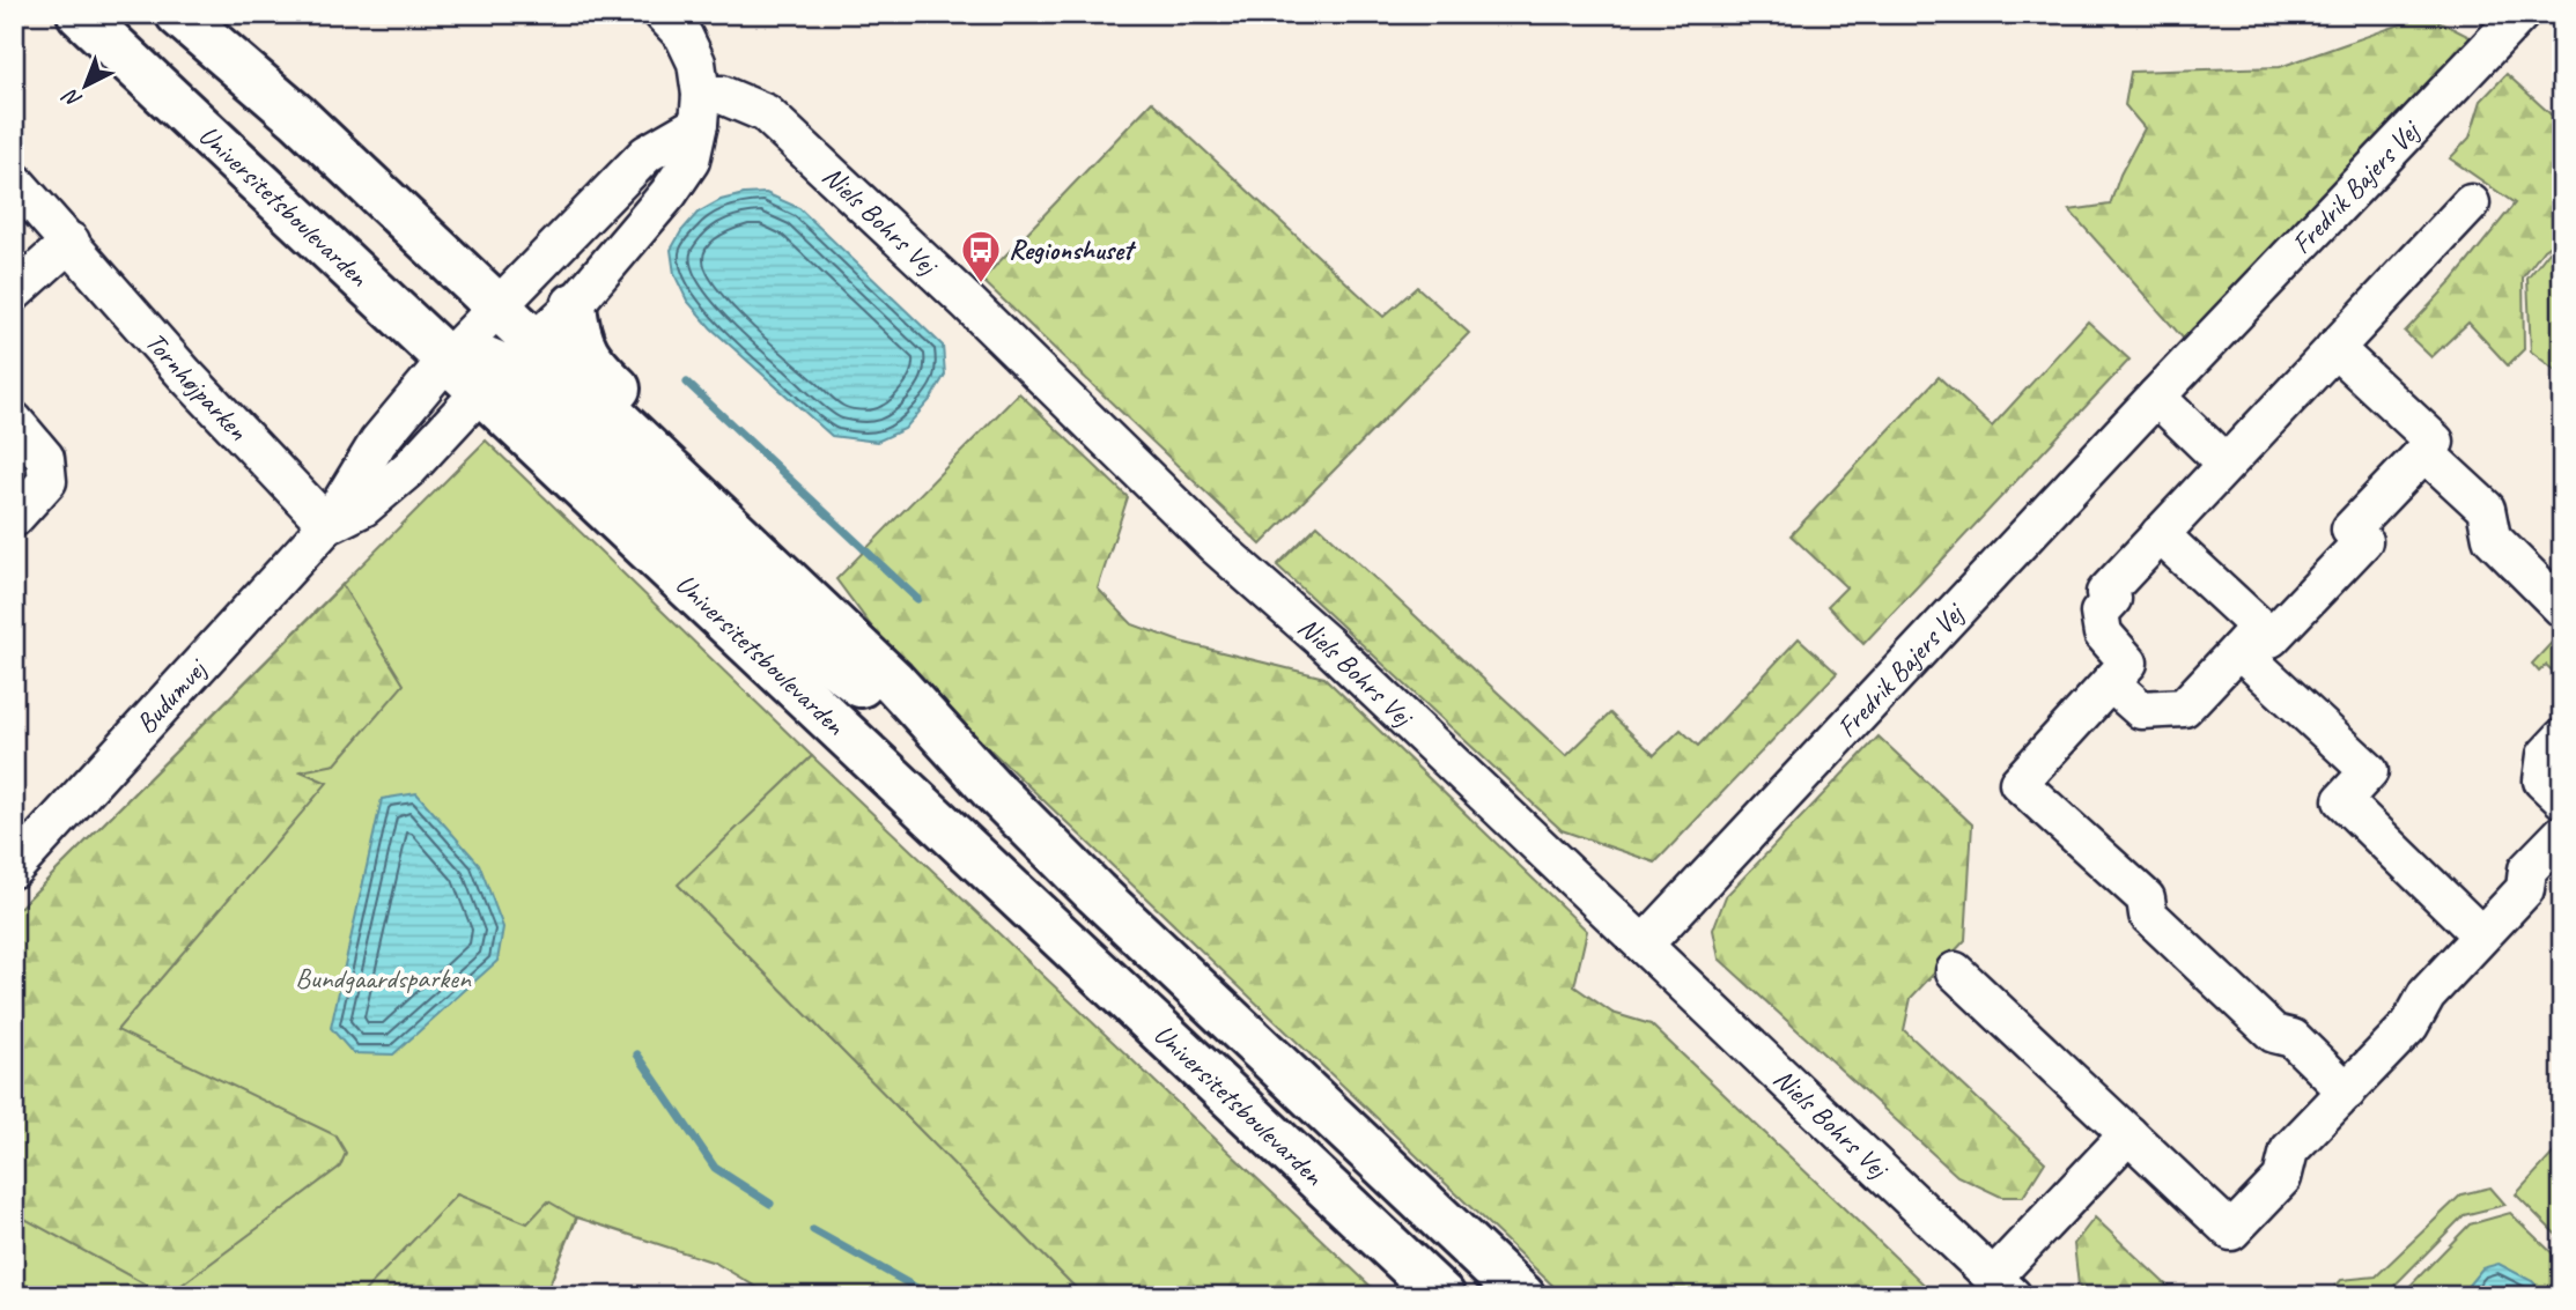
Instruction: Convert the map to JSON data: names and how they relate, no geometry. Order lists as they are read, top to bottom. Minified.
{"streets":{"main road":["Universitetsboulevarden"],"street":["Fredrik Bajers Vej","Niels Bohrs Vej","Tornhøjparken","Budumvej"]},"crossings":[["Fredrik Bajers Vej","Niels Bohrs Vej"],["Universitetsboulevarden","Budumvej"],["Tornhøjparken","Budumvej"]],"parks":["Bundgaardsparken"],"places":{"bus stop":["Regionshuset"]},"north":"bottom left"}
